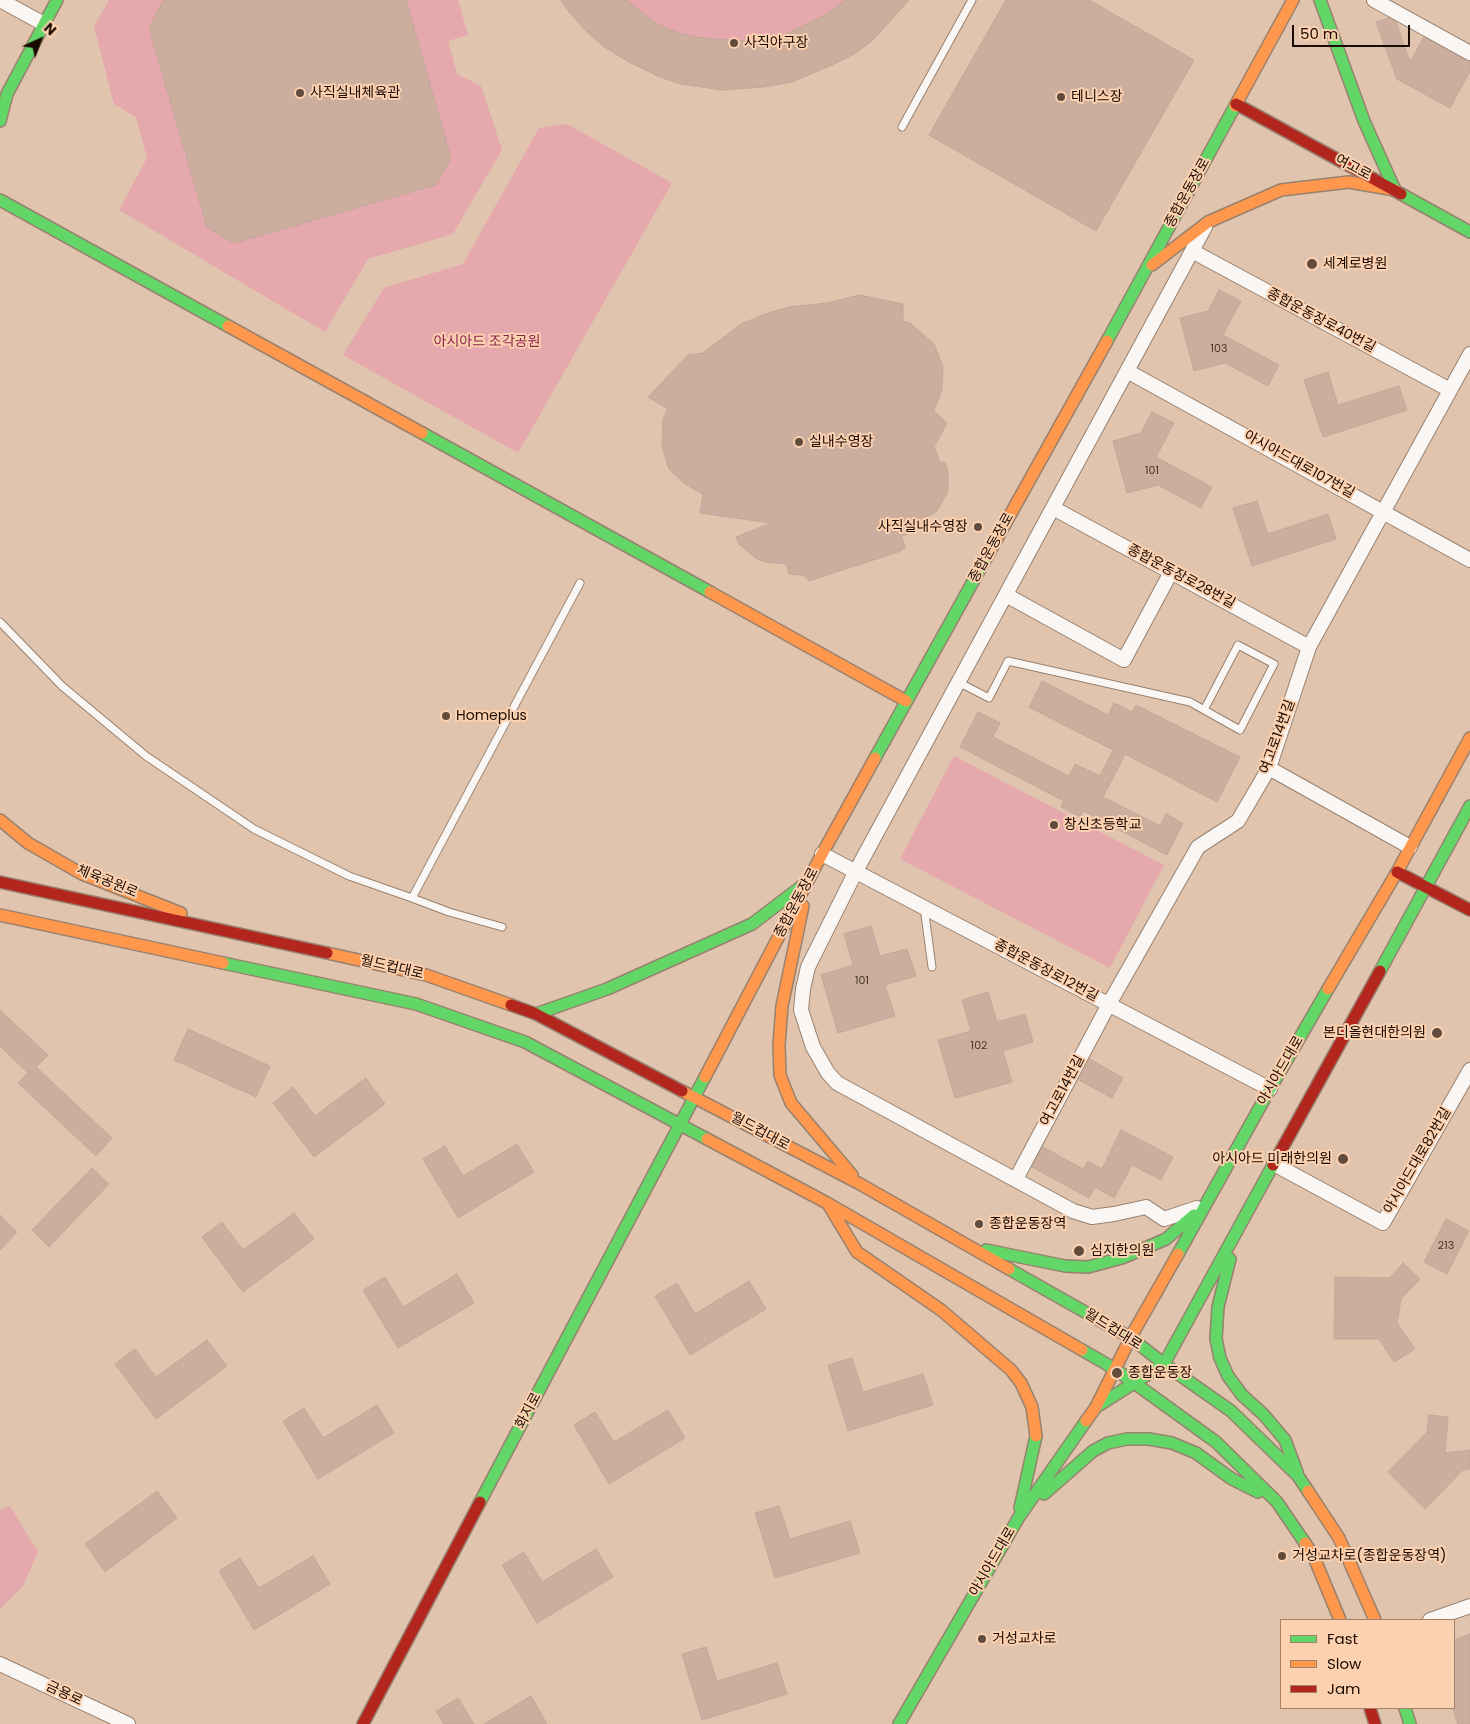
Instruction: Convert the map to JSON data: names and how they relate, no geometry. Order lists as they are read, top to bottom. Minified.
{"streets":{"main road":["여고로","종합운동장로","체육공원로","월드컵대로","아시아드대로","화지로"],"street":["종합운동장로40번길","아시아드대로107번길","종합운동장로28번길","여고로14번길","종합운동장로12번길","아시아드대로82번길","금용로"]},"crossings":[["여고로","종합운동장로"],["종합운동장로","월드컵대로"],["종합운동장로","종합운동장로12번길"],["종합운동장로","화지로"],["종합운동장로40번길","여고로14번길"],["아시아드대로107번길","여고로14번길"],["종합운동장로28번길","여고로14번길"],["여고로14번길","종합운동장로12번길"],["체육공원로","월드컵대로"],["월드컵대로","아시아드대로"],["월드컵대로","화지로"],["종합운동장로12번길","아시아드대로"],["아시아드대로","아시아드대로82번길"]],"parks":["아시아드 조각공원"],"places":["사직야구장","사직실내체육관","테니스장","세계로병원","실내수영장","사직실내수영장","Homeplus","창신초등학교","본디올현대한의원","아시아드 미래한의원","종합운동장역","심지한의원","종합운동장","거성교차로(종합운동장역)","거성교차로"],"house_numbers":["103","101","101","102","213"],"legend":["Fast","Slow","Jam"],"scale_bar":"50 m","north":"top right"}
